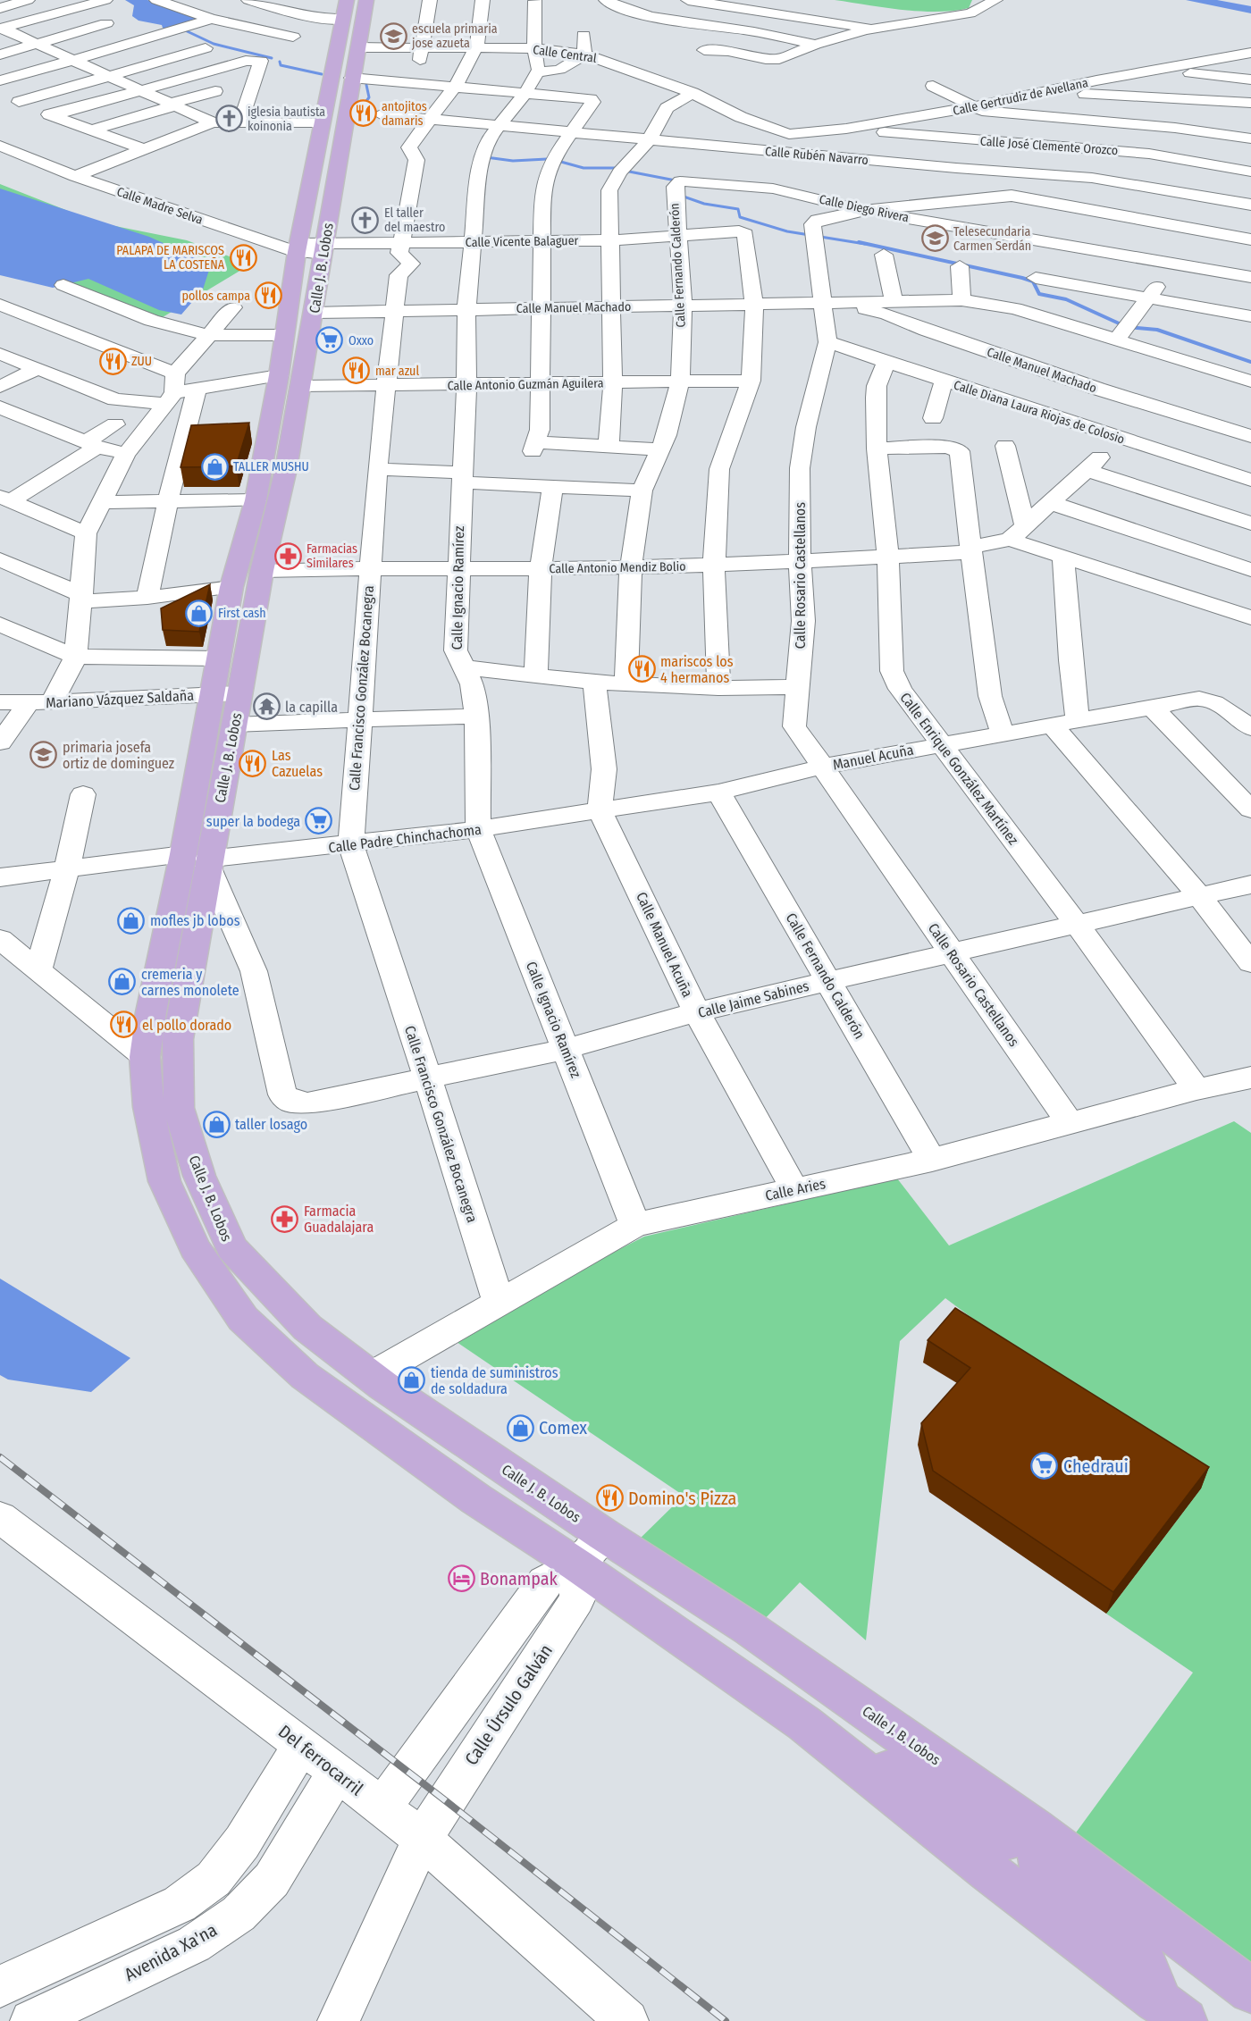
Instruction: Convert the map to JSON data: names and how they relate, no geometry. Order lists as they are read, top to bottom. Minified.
{"streets":{"main road":["Calle J. B. Lobos"],"street":["Calle Central","Calle Gertrudiz de Avellana","Calle José Clemente Orozco","Calle Rubén Navarro","Calle Madre Selva","Calle Diego Rivera","Calle Vicente Balaguer","Calle Fernando Calderón","Calle Manuel Machado","Calle Antonio Guzmán Aguilera","Calle Diana Laura Riojas de Colosio","Calle Antonio Mendiz Bolio","Calle Rosario Castellanos","Calle Ignacio Ramírez","Calle Francisco González Bocanegra","Mariano Vázquez Saldaña","Manuel Acuña","Calle Enrique González Martínez","Calle Padre Chinchachoma","Calle Manuel Acuña","Calle Jaime Sabines","Calle Aries","Calle Úrsulo Galván","Del ferrocarril","Avenida Xa'na"]},"crossings":[["Calle Central","Calle Gertrudiz de Avellana"],["Calle Central","Calle J. B. Lobos"],["Calle Gertrudiz de Avellana","Calle José Clemente Orozco"],["Calle Rubén Navarro","Calle Ignacio Ramírez"],["Calle Madre Selva","Calle Vicente Balaguer"],["Calle Madre Selva","Calle J. B. Lobos"],["Calle Diego Rivera","Calle Fernando Calderón"],["Calle Diego Rivera","Calle Rosario Castellanos"],["Calle Vicente Balaguer","Calle Fernando Calderón"],["Calle Vicente Balaguer","Calle J. B. Lobos"],["Calle Vicente Balaguer","Calle Manuel Machado"],["Calle Vicente Balaguer","Calle Ignacio Ramírez"],["Calle Vicente Balaguer","Calle Francisco González Bocanegra"],["Calle Fernando Calderón","Calle Manuel Machado"],["Calle Fernando Calderón","Calle Antonio Guzmán Aguilera"],["Calle Fernando Calderón","Calle Antonio Mendiz Bolio"],["Calle Fernando Calderón","Manuel Acuña"],["Calle Fernando Calderón","Calle Jaime Sabines"],["Calle Fernando Calderón","Calle Aries"],["Calle J. B. Lobos","Calle Manuel Machado"],["Calle J. B. Lobos","Calle Antonio Guzmán Aguilera"],["Calle J. B. Lobos","Calle Antonio Mendiz Bolio"],["Calle J. B. Lobos","Mariano Vázquez Saldaña"],["Calle J. B. Lobos","Calle Padre Chinchachoma"],["Calle J. B. Lobos","Calle Jaime Sabines"],["Calle J. B. Lobos","Calle Aries"],["Calle J. B. Lobos","Calle Úrsulo Galván"],["Calle Manuel Machado","Calle Rosario Castellanos"],["Calle Manuel Machado","Calle Ignacio Ramírez"],["Calle Manuel Machado","Calle Francisco González Bocanegra"],["Calle Antonio Guzmán Aguilera","Calle Ignacio Ramírez"],["Calle Antonio Guzmán Aguilera","Calle Francisco González Bocanegra"],["Calle Diana Laura Riojas de Colosio","Calle Rosario Castellanos"],["Calle Diana Laura Riojas de Colosio","Calle Enrique González Martínez"],["Calle Antonio Mendiz Bolio","Calle Rosario Castellanos"],["Calle Antonio Mendiz Bolio","Calle Ignacio Ramírez"],["Calle Antonio Mendiz Bolio","Calle Francisco González Bocanegra"],["Calle Antonio Mendiz Bolio","Calle Enrique González Martínez"],["Calle Rosario Castellanos","Manuel Acuña"],["Calle Rosario Castellanos","Calle Jaime Sabines"],["Calle Rosario Castellanos","Calle Aries"],["Calle Ignacio Ramírez","Calle Padre Chinchachoma"],["Calle Ignacio Ramírez","Calle Jaime Sabines"],["Calle Ignacio Ramírez","Calle Aries"],["Calle Francisco González Bocanegra","Calle Padre Chinchachoma"],["Calle Francisco González Bocanegra","Calle Jaime Sabines"],["Calle Francisco González Bocanegra","Calle Aries"],["Manuel Acuña","Calle Enrique González Martínez"],["Manuel Acuña","Calle Padre Chinchachoma"],["Manuel Acuña","Calle Manuel Acuña"],["Calle Enrique González Martínez","Calle Jaime Sabines"],["Calle Enrique González Martínez","Calle Aries"],["Calle Padre Chinchachoma","Calle Manuel Acuña"],["Calle Padre Chinchachoma","Calle Jaime Sabines"],["Calle Manuel Acuña","Calle Jaime Sabines"],["Calle Manuel Acuña","Calle Aries"],["Calle Úrsulo Galván","Del ferrocarril"],["Del ferrocarril","Avenida Xa'na"]],"places":{"school or university":["escuela primaria jose azueta","Telesecundaria Carmen Serdán","primaria josefa ortiz de dominguez"],"restaurant":["antojitos damaris","PALAPA DE MARISCOS LA COSTEÑA","pollos campa","ZUU","mar azul","mariscos los 4 hermanos","Las Cazuelas","el pollo dorado","Domino's Pizza"],"church":["iglesia bautista koinonia","El taller del maestro"],"supermarket":["Oxxo","super la bodega","Chedraui"],"shop":["TALLER MUSHU","First cash","mofles jb lobos","cremeria y carnes monolete","taller losago","tienda de suministros de soldadura","Comex"],"pharmacy":["Farmacias Similares","Farmacia Guadalajara"],"temple":["la capilla"],"hotel":["Bonampak"]}}
